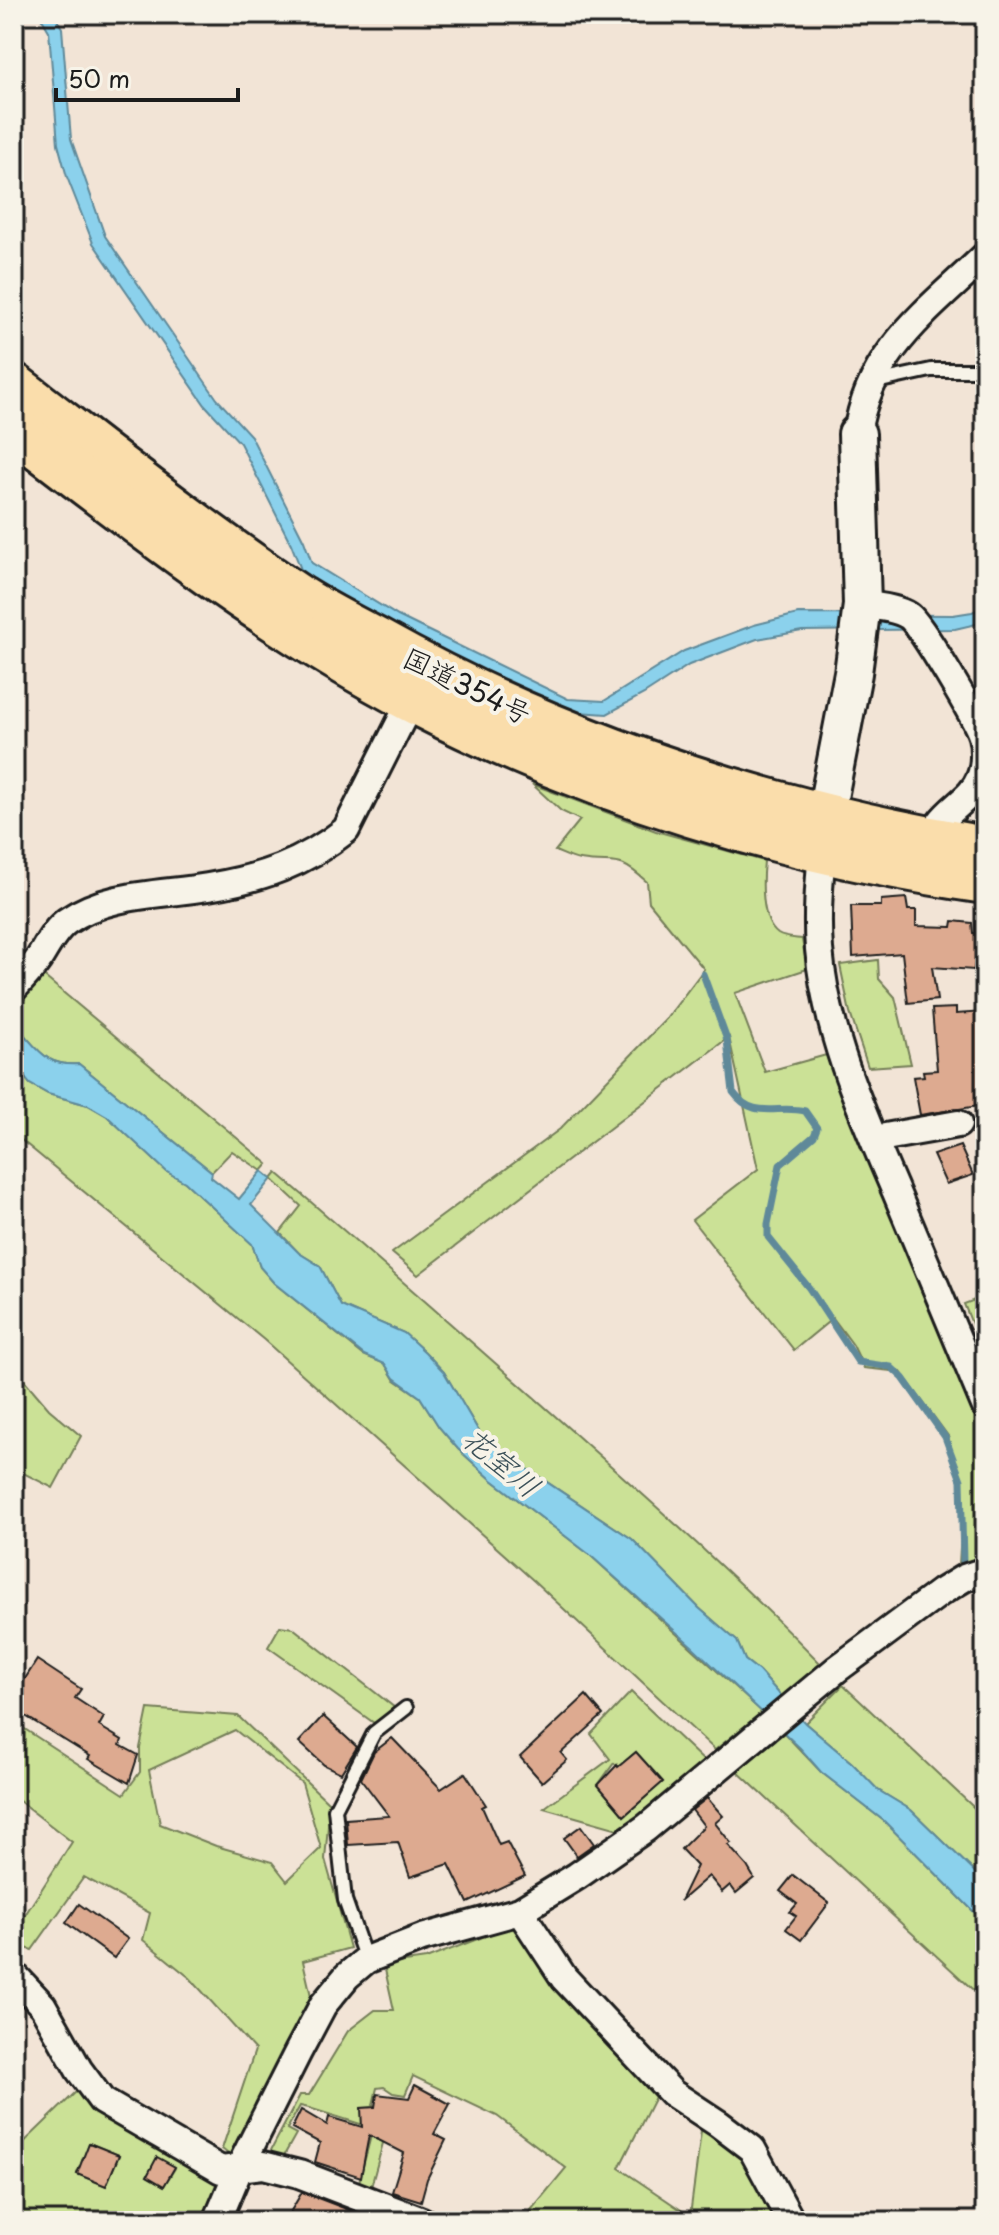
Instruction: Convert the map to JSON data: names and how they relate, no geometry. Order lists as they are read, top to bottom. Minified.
{"streets":{"highway":["国道354号"]},"water":["花室川"],"scale_bar":"50 m"}
